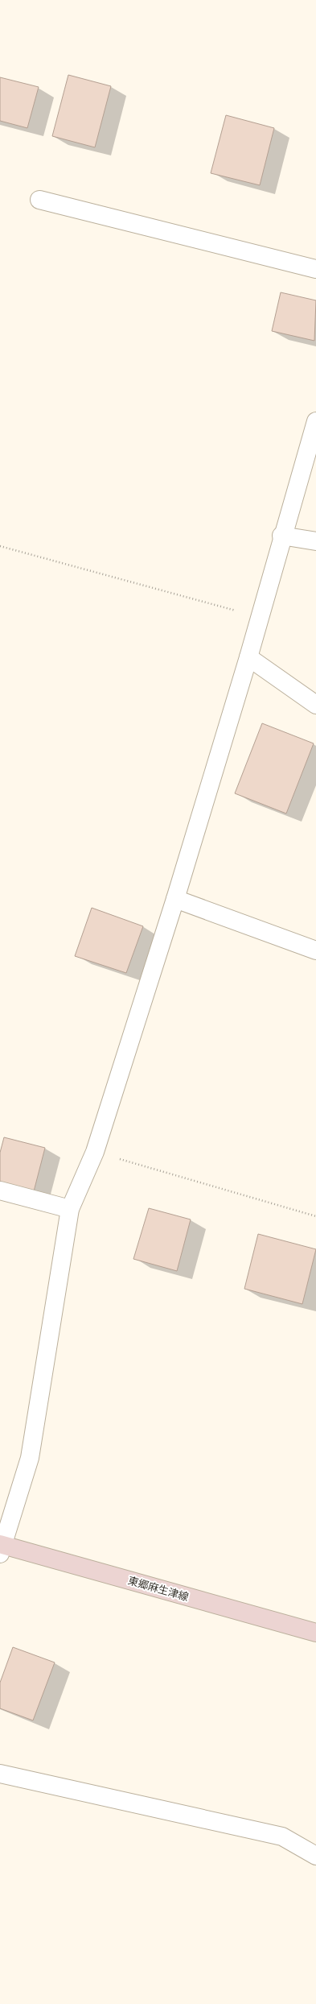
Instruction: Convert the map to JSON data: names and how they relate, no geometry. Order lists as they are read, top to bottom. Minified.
{"streets":{"main road":["東郷麻生津線"]}}
